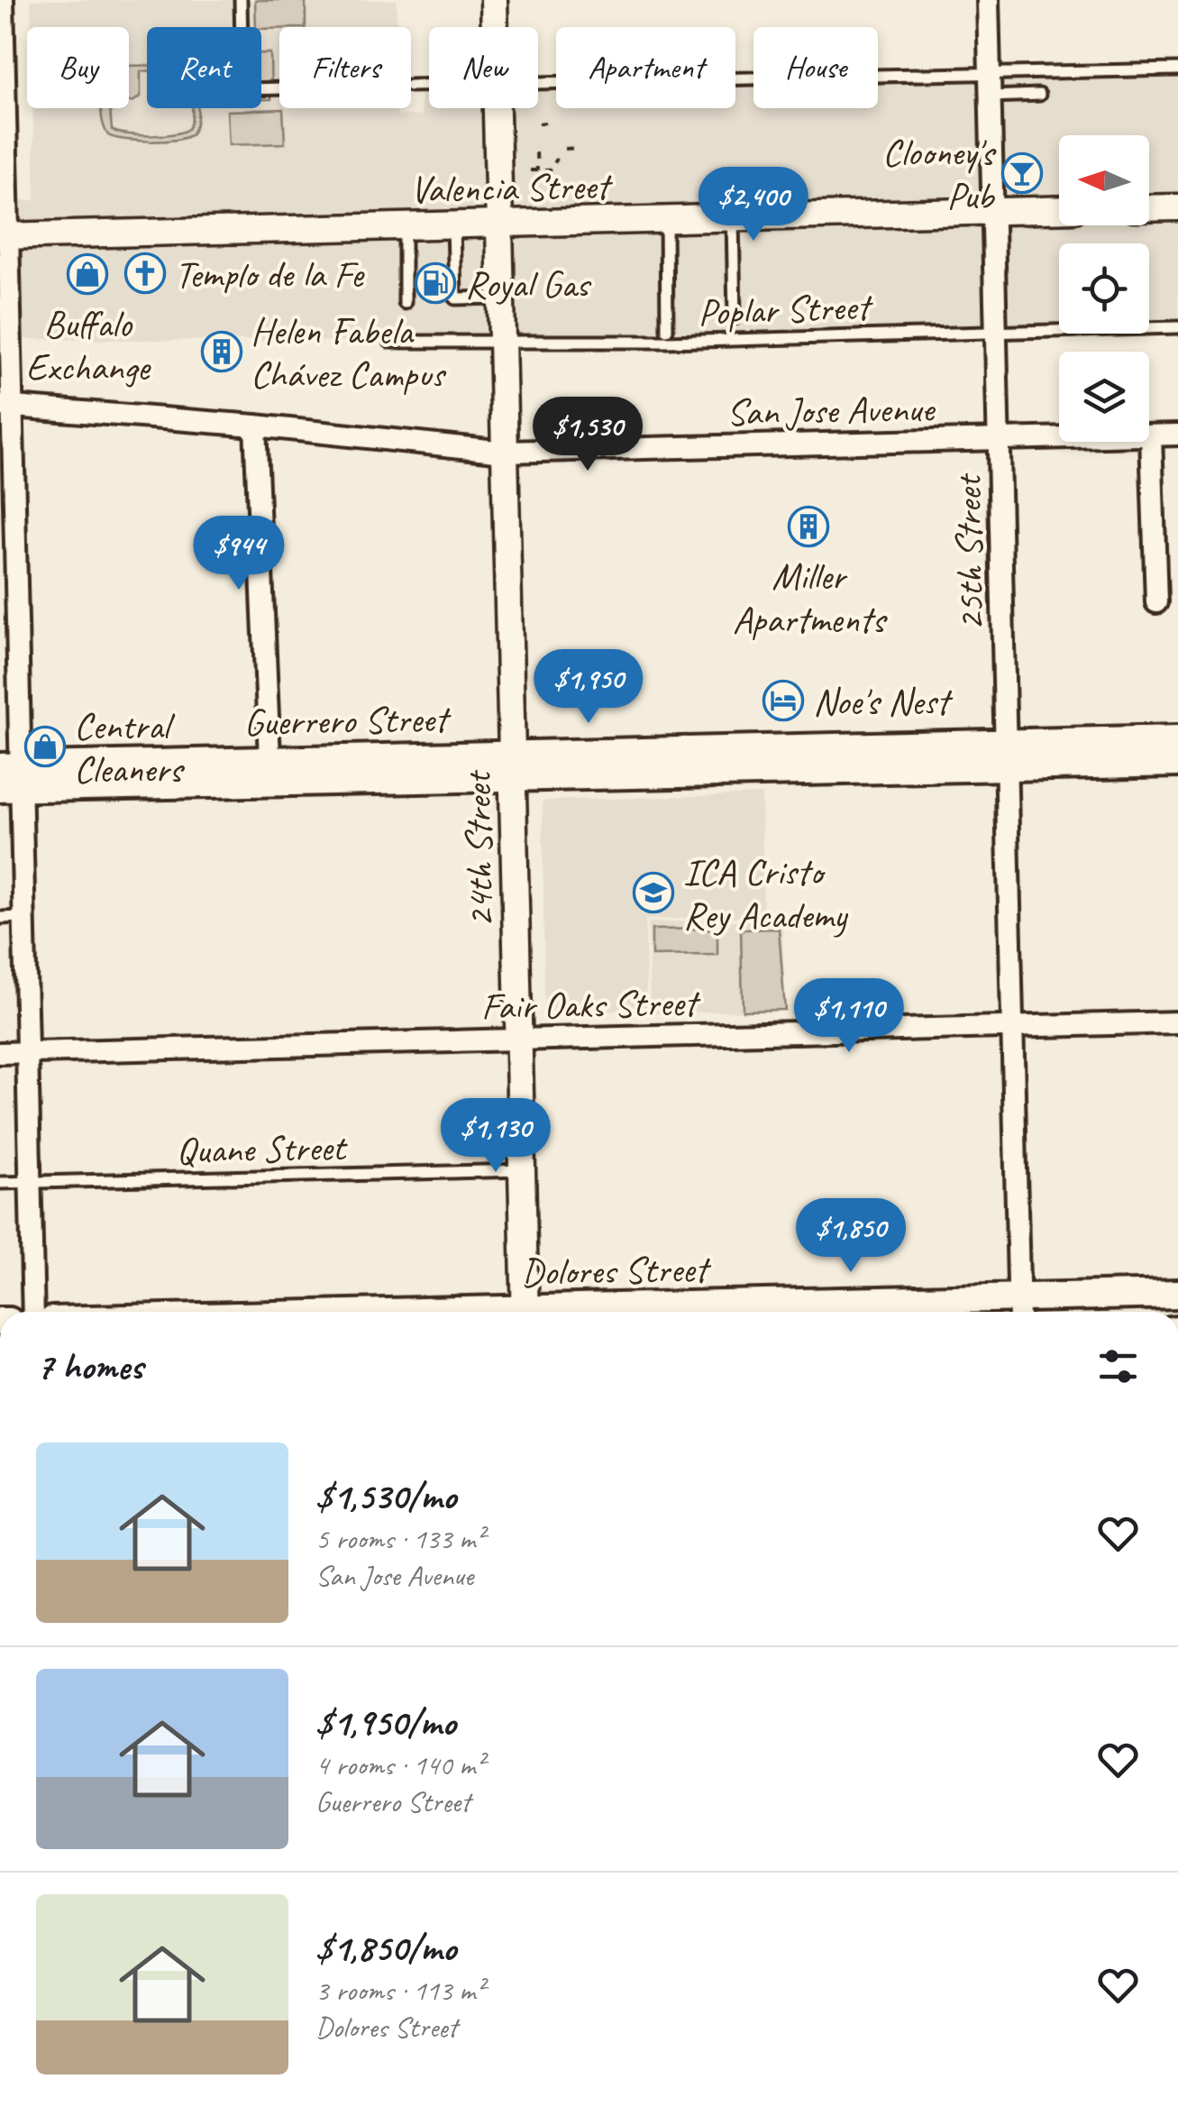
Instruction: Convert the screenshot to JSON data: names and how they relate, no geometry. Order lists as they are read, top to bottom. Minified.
{"streets":{"main road":["Guerrero Street","Dolores Street"],"street":["Valencia Street","San Jose Avenue","25th Street","24th Street","Fair Oaks Street"],"lane":["Poplar Street","Quane Street"]},"crossings":[["Valencia Street","25th Street"],["Valencia Street","24th Street"],["Poplar Street","25th Street"],["Poplar Street","24th Street"],["San Jose Avenue","25th Street"],["San Jose Avenue","24th Street"],["25th Street","Guerrero Street"],["25th Street","Fair Oaks Street"],["25th Street","Dolores Street"],["Guerrero Street","24th Street"],["24th Street","Fair Oaks Street"],["24th Street","Quane Street"]],"places":{"bar":["Clooney's Pub"],"church":["Templo de la Fe"],"shop":["Buffalo Exchange","Central Cleaners"],"fuel station":["Royal Gas"],"building":["Helen Fabela Chávez Campus","Miller Apartments"],"hotel":["Noe's Nest"],"school or university":["ICA Cristo Rey Academy"]},"north":"left","page":{"chip":["Buy","Rent","Filters","New","Apartment","House"],"price":["$2,400","$1,530","$944","$1,950","$1,110","$1,130","$1,850"],"heading":"7 homes","list":[{"name":"$1,530/mo","note":"5 rooms · 133 m² · San Jose Avenue"},{"name":"$1,950/mo","note":"4 rooms · 140 m² · Guerrero Street"},{"name":"$1,850/mo","note":"3 rooms · 113 m² · Dolores Street"}]}}
